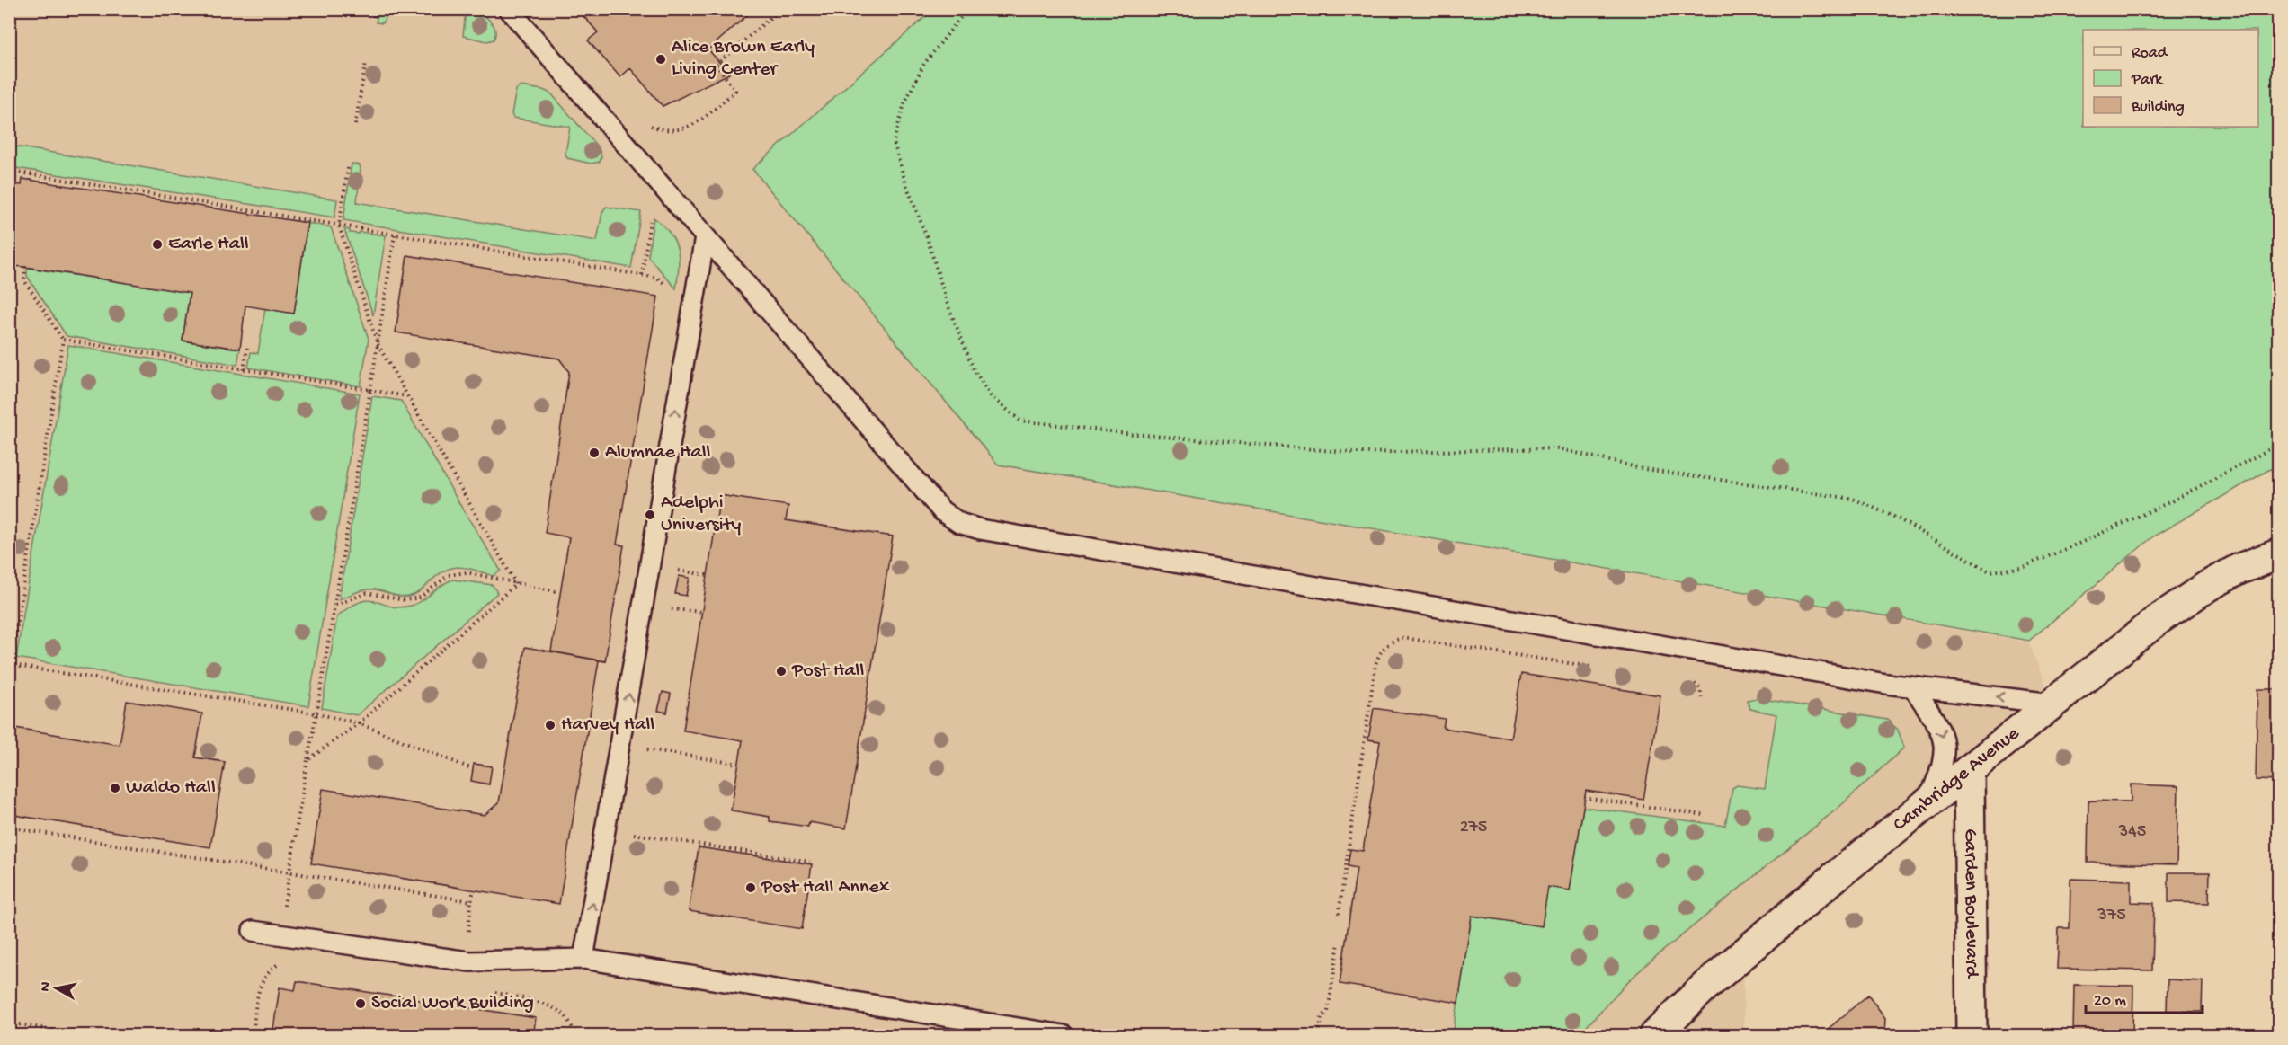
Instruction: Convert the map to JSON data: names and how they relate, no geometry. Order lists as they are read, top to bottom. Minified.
{"streets":{"street":["Cambridge Avenue","Garden Boulevard"]},"crossings":[["Cambridge Avenue","Garden Boulevard"]],"places":["Alice Brown Early Living Center","Earle Hall","Alumnae Hall","Adelphi University","Post Hall","Harvey Hall","Waldo Hall","Post Hall Annex","Social Work Building"],"house_numbers":["275","345","375"],"legend":["Road","Park","Building"],"scale_bar":"20 m","north":"left"}
